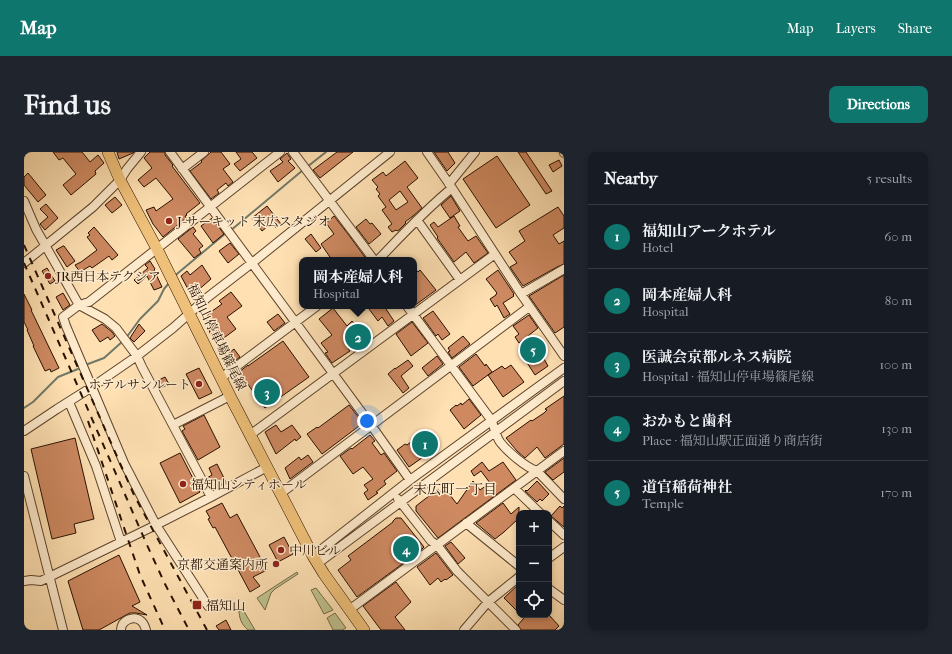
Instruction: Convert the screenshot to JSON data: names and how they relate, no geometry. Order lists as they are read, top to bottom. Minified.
{"streets":{"main road":["福知山停車場篠尾線"]},"districts":["末広町一丁目"],"places":{"other":["J-サーキット 末広スタジオ","JR西日本テクシア","ホテルサンルート","福知山シティホール","中川ビル","京都交通案内所"],"transit":["福知山"]},"page":{"header":"Map","nav":["Map","Layers","Share"],"buttons":"Directions","title":"Find us","heading":["Nearby","5 results"],"list":[{"mark":"1","name":"福知山アークホテル","note":"Hotel","value":"60 m"},{"mark":"2","name":"岡本産婦人科","note":"Hospital","value":"80 m"},{"mark":"3","name":"医誠会京都ルネス病院","note":"Hospital · 福知山停車場篠尾線","value":"100 m"},{"mark":"4","name":"おかもと歯科","note":"Place · 福知山駅正面通り商店街","value":"130 m"},{"mark":"5","name":"道官稲荷神社","note":"Temple","value":"170 m"}],"popup":["岡本産婦人科","Hospital"],"pins":["2","5","3","1","4"],"map_buttons":["+","−"]}}
